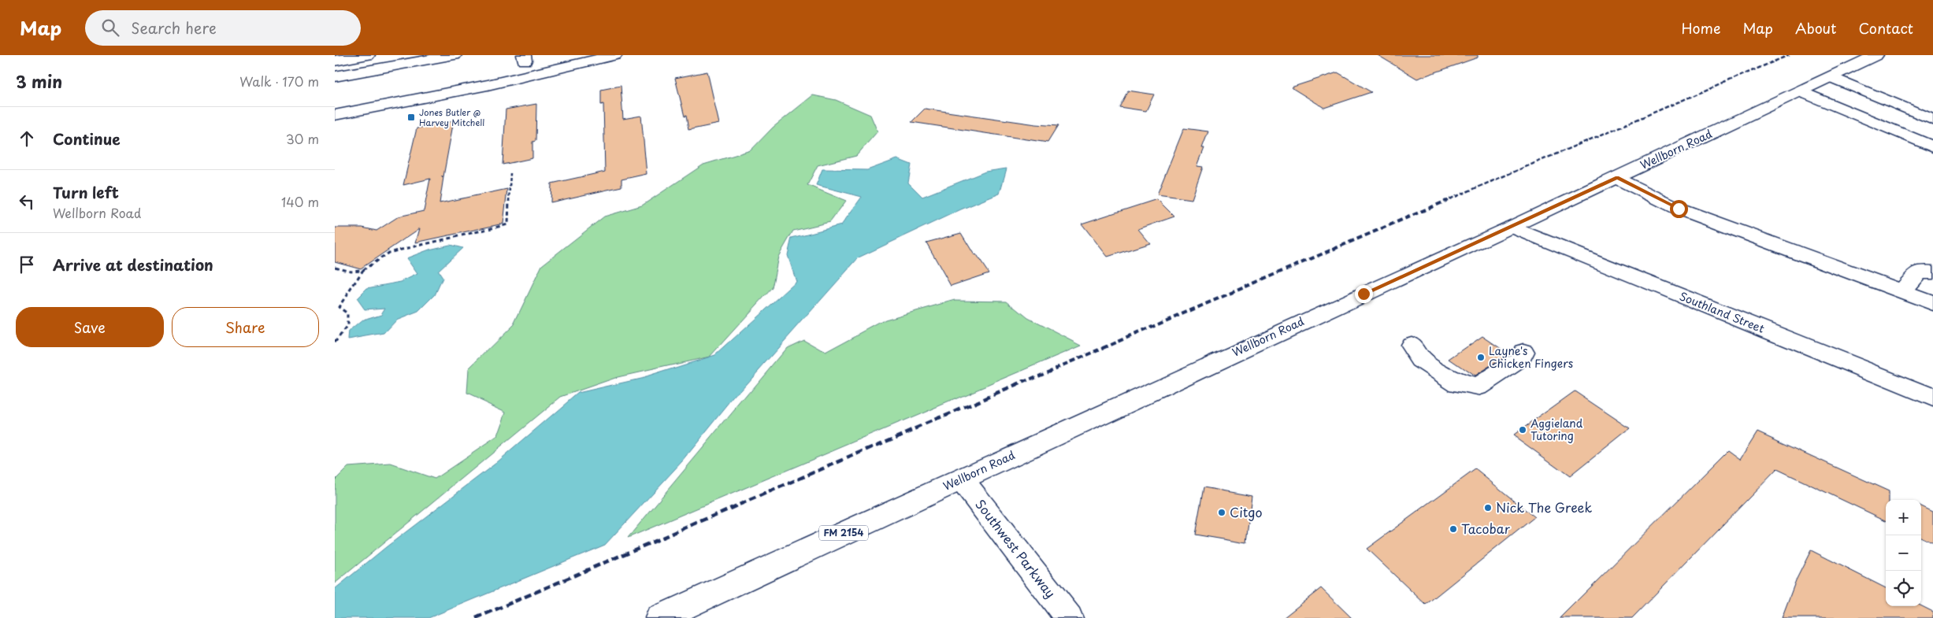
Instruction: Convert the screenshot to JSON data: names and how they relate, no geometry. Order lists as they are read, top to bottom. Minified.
{"streets":{"main road":["Wellborn Road","Southland Street","FM 2154","Southwest Parkway"]},"crossings":[["Wellborn Road","Southland Street"],["Wellborn Road","Southwest Parkway"]],"places":{"transit":["Jones Butler @ Harvey Mitchell"],"other":["Layne's Chicken Fingers","Aggieland Tutoring","Nick The Greek","Citgo","Tacobar"]},"page":{"header":"Map","search":"Search here","nav":["Home","Map","About","Contact"],"heading":["3 min","Walk · 170 m"],"list":[["Continue","30 m"],["Turn left","Wellborn Road","140 m"],"Arrive at destination"],"buttons":["Save","Share"],"map_buttons":["+","−"]}}
